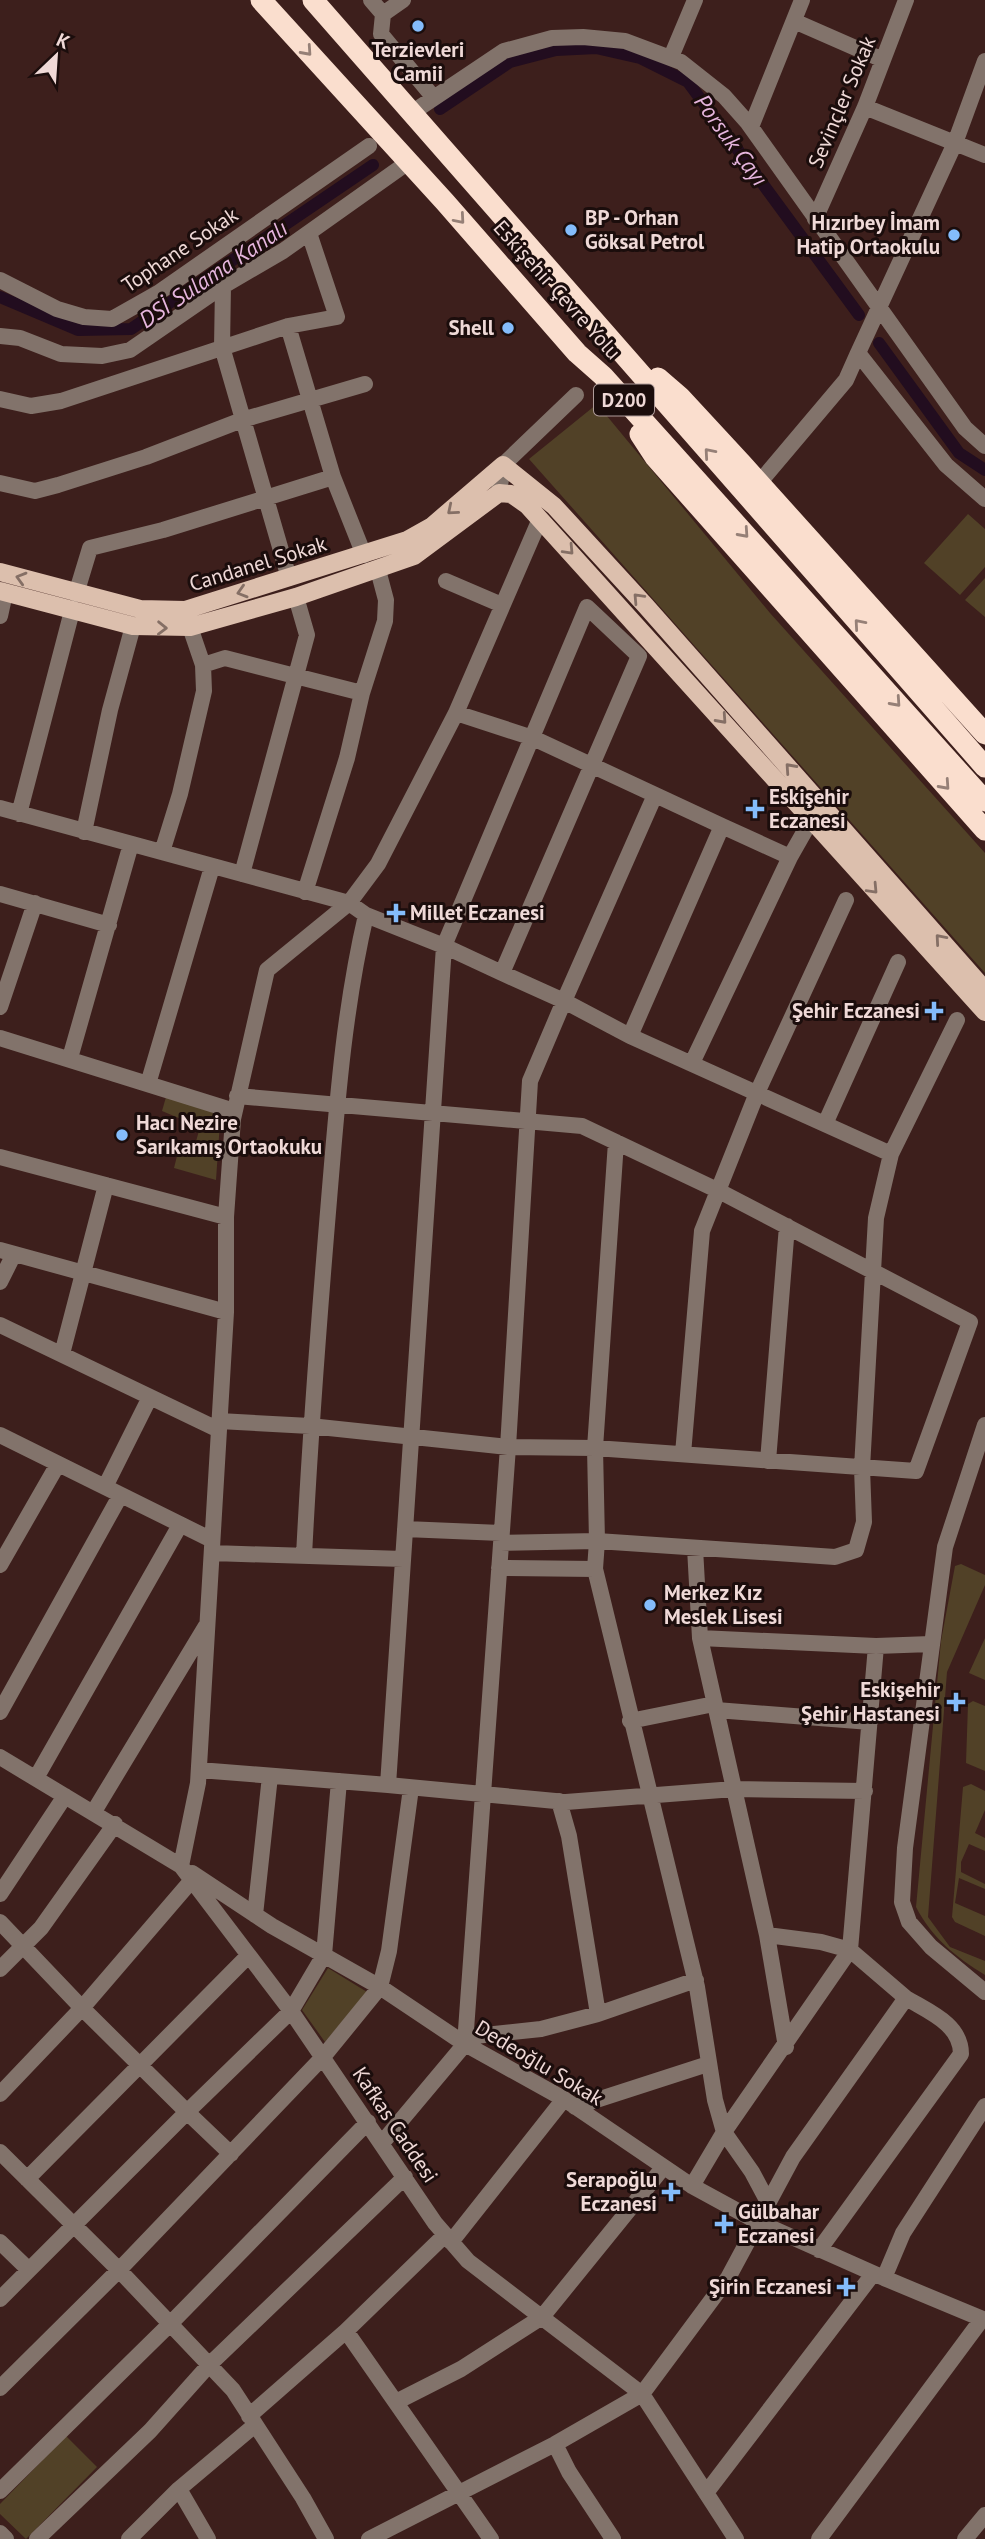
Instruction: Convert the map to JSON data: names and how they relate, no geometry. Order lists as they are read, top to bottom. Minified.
{"streets":{"highway":["Eskişehir Çevre Yolu","D200"],"main road":["Candanel Sokak"],"street":["Sevinçler Sokak","Tophane Sokak","Dedeoğlu Sokak","Kafkas Caddesi"]},"crossings":[["Dedeoğlu Sokak","Kafkas Caddesi"]],"water":["Porsuk Çayı","DSİ Sulama Kanalı"],"places":{"other":["Terzievleri Camii","BP - Orhan Göksal Petrol","Hızırbey İmam Hatip Ortaokulu","Shell","Hacı Nezire Sarıkamış Ortaokuku","Merkez Kız Meslek Lisesi"],"health":["Eskişehir Eczanesi","Millet Eczanesi","Şehir Eczanesi","Eskişehir Şehir Hastanesi","Serapoğlu Eczanesi","Gülbahar Eczanesi","Şirin Eczanesi"]},"north":"top right"}
